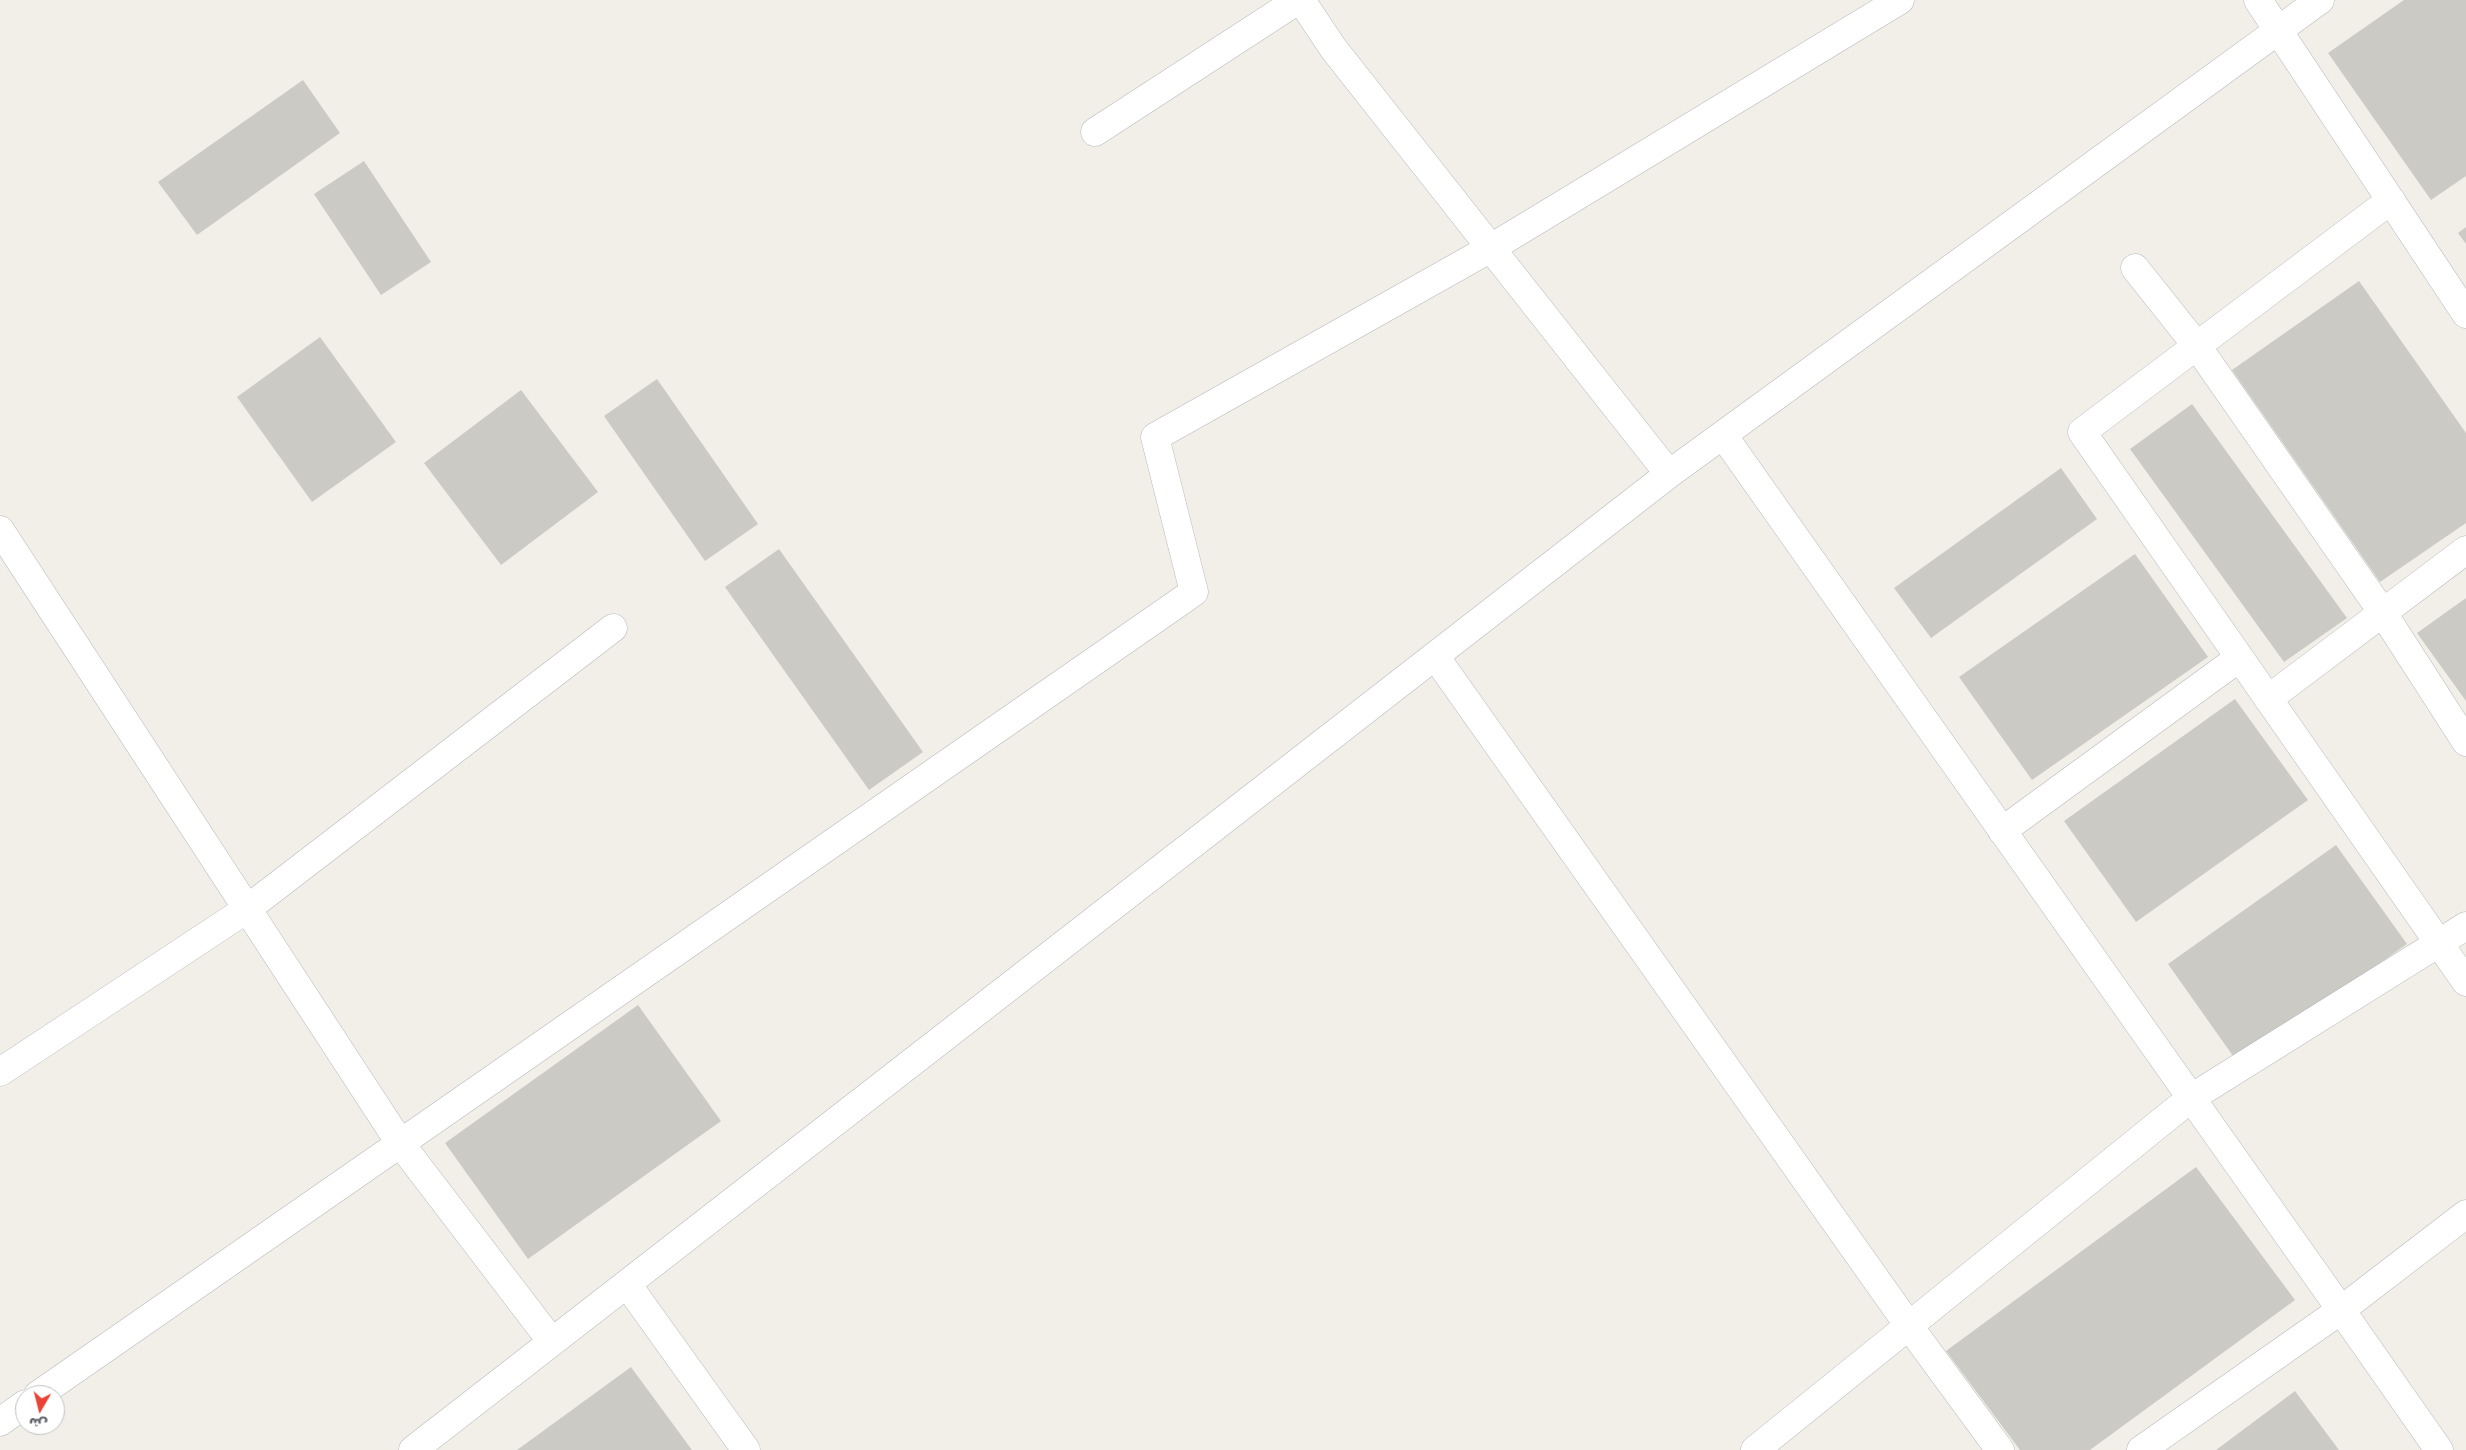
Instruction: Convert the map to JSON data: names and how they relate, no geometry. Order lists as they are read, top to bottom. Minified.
{"north":"bottom"}
